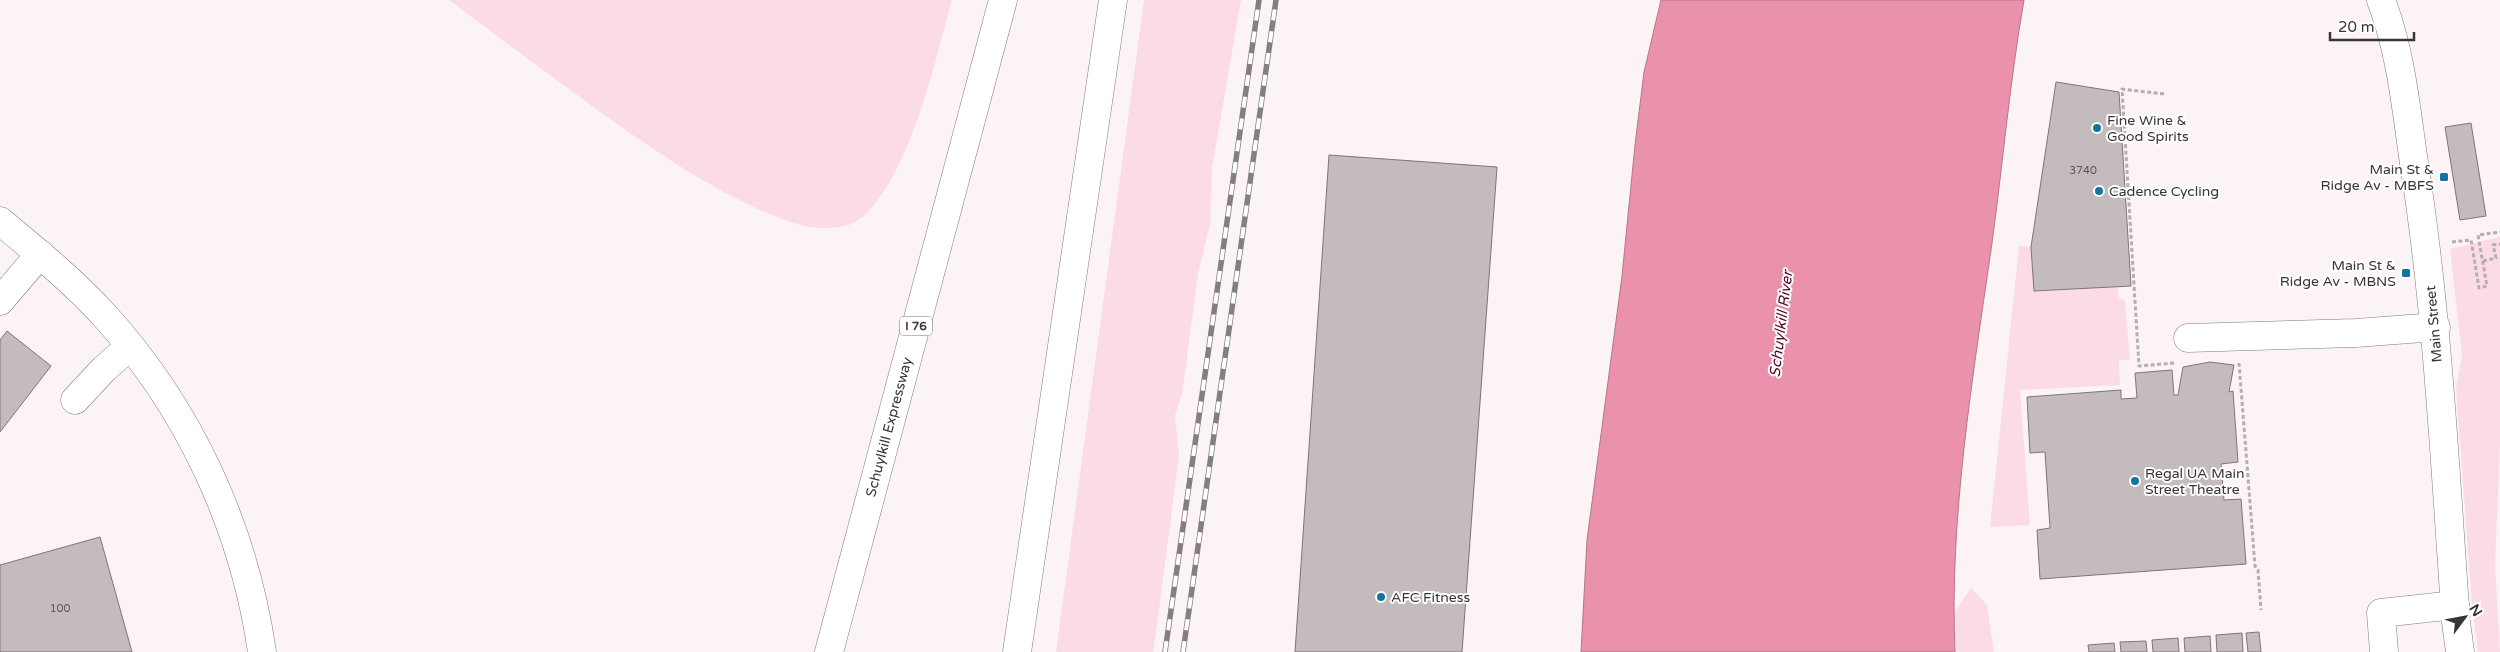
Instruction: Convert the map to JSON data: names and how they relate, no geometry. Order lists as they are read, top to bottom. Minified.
{"streets":{"main road":["Main Street","I 76","Schuylkill Expressway"]},"water":["Schuylkill River"],"places":{"other":["Fine Wine & Good Spirits","Cadence Cycling","Regal UA Main Street Theatre","AFC Fitness"],"transit":["Main St & Ridge Av - MBFS","Main St & Ridge Av - MBNS"]},"house_numbers":["3740","100"],"scale_bar":"20 m","north":"top right"}
